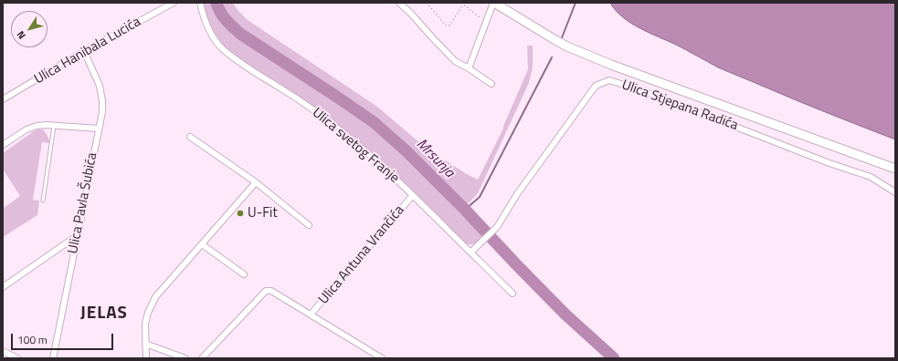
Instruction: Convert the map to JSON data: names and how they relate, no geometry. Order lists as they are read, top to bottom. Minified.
{"streets":{"main road":["Ulica Stjepana Radića"],"street":["Ulica Hanibala Lucića","Ulica svetog Franje","Ulica Pavla Šubića","Ulica Antuna Vrančića"]},"crossings":[["Ulica Hanibala Lucića","Ulica Pavla Šubića"],["Ulica Stjepana Radića","Ulica svetog Franje"],["Ulica svetog Franje","Ulica Antuna Vrančića"]],"districts":["JELAS"],"water":["Mrsunja"],"places":["U-Fit"],"scale_bar":"100 m","north":"bottom left"}
